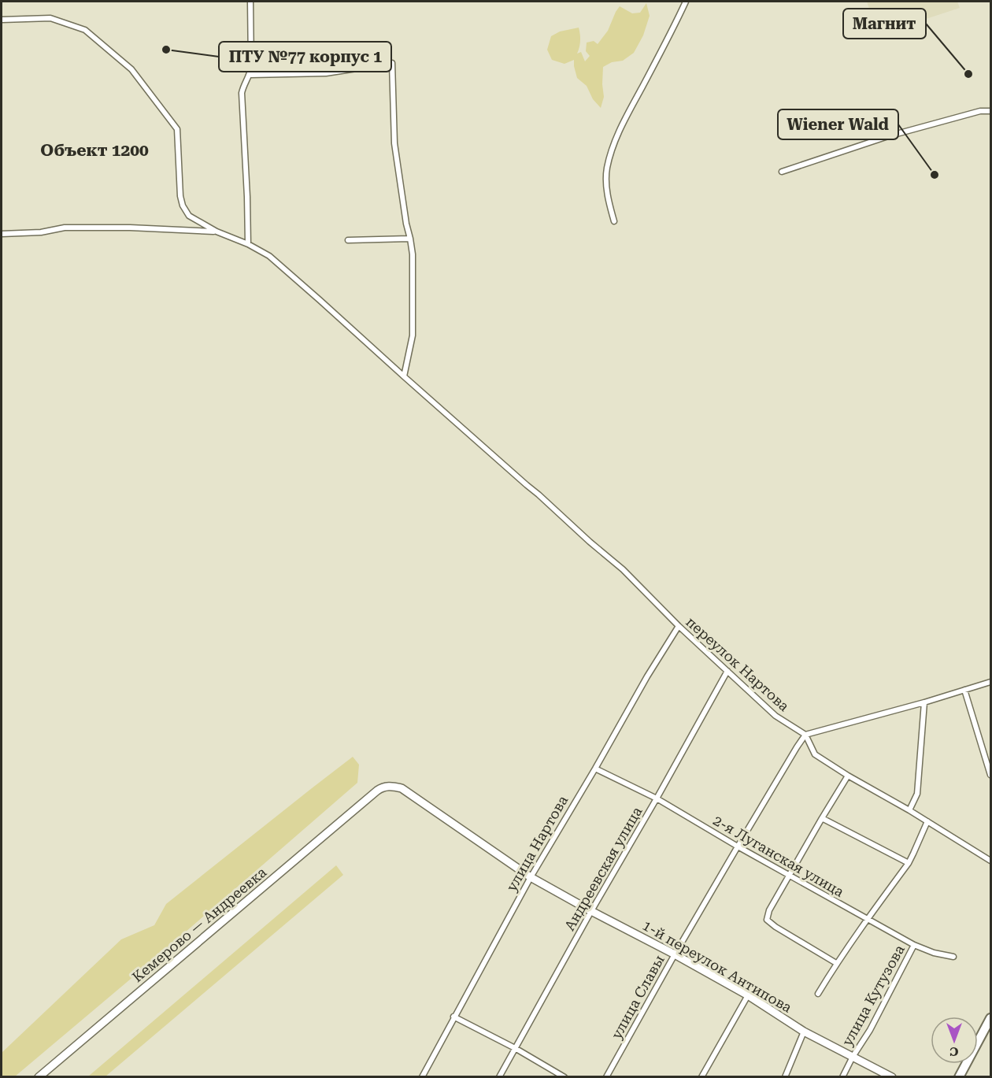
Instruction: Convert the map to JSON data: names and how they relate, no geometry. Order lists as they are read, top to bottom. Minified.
{"streets":{"main road":["Кемерово — Андреевка","1-й переулок Антипова"],"street":["переулок Нартова","улица Нартова","2-я Луганская улица","Андреевская улица","улица Кутузова","улица Славы"]},"crossings":[["переулок Нартова","улица Нартова"],["переулок Нартова","Андреевская улица"],["переулок Нартова","улица Славы"],["улица Нартова","2-я Луганская улица"],["улица Нартова","1-й переулок Антипова"],["2-я Луганская улица","Андреевская улица"],["2-я Луганская улица","улица Кутузова"],["2-я Луганская улица","улица Славы"],["Андреевская улица","1-й переулок Антипова"],["Кемерово — Андреевка","1-й переулок Антипова"],["1-й переулок Антипова","улица Кутузова"],["1-й переулок Антипова","улица Славы"]],"districts":["Объект 1200"],"places":["ПТУ №77 корпус 1","Магнит","Wiener Wald"],"north":"bottom"}
